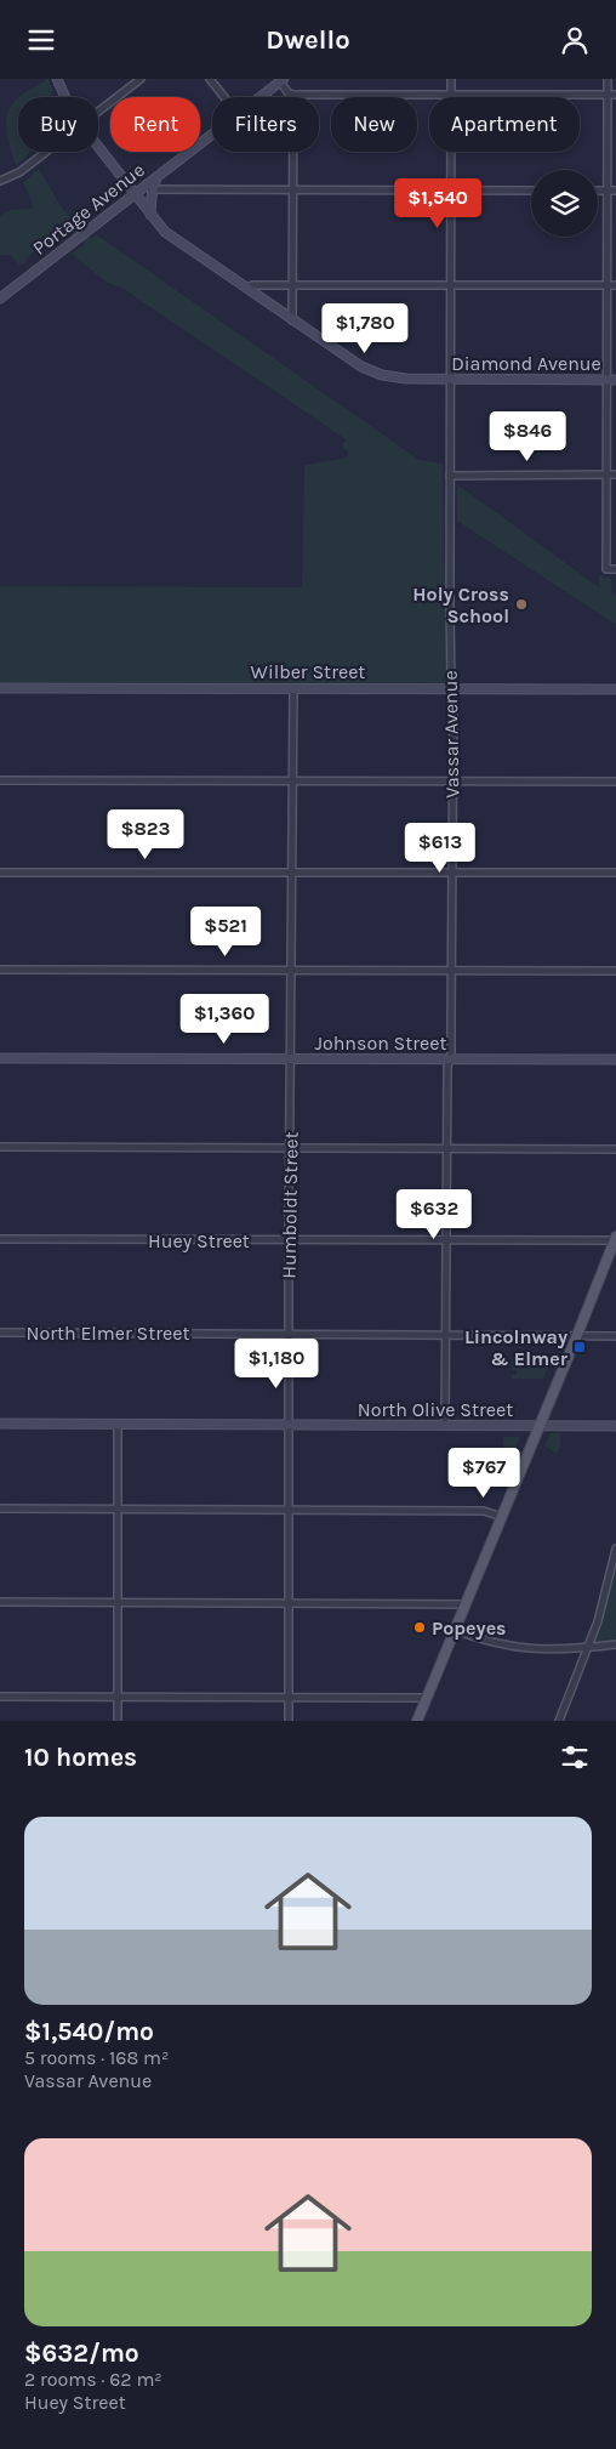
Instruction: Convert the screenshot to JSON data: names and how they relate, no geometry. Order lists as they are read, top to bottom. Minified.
{"streets":{"street":["Portage Avenue","Diamond Avenue","Wilber Street","Vassar Avenue","Johnson Street","Humboldt Street","Huey Street","North Elmer Street","North Olive Street"]},"crossings":[["Portage Avenue","Diamond Avenue"],["Diamond Avenue","Vassar Avenue"],["Wilber Street","Vassar Avenue"],["Wilber Street","Humboldt Street"],["Vassar Avenue","Johnson Street"],["Vassar Avenue","Huey Street"],["Vassar Avenue","North Elmer Street"],["Vassar Avenue","North Olive Street"],["Johnson Street","Humboldt Street"],["Humboldt Street","Huey Street"],["Humboldt Street","North Elmer Street"],["Humboldt Street","North Olive Street"]],"places":{"other":["Holy Cross School","Popeyes"],"transit":["Lincolnway & Elmer"]},"page":{"header":"Dwello","chip":["Buy","Rent","Filters","New","Apartment"],"price":["$1,540","$1,780","$846","$823","$613","$521","$1,360","$632","$1,180","$767"],"heading":"10 homes","list":[{"name":"$1,540/mo","note":"5 rooms · 168 m² · Vassar Avenue"},{"name":"$632/mo","note":"2 rooms · 62 m² · Huey Street"}]}}
